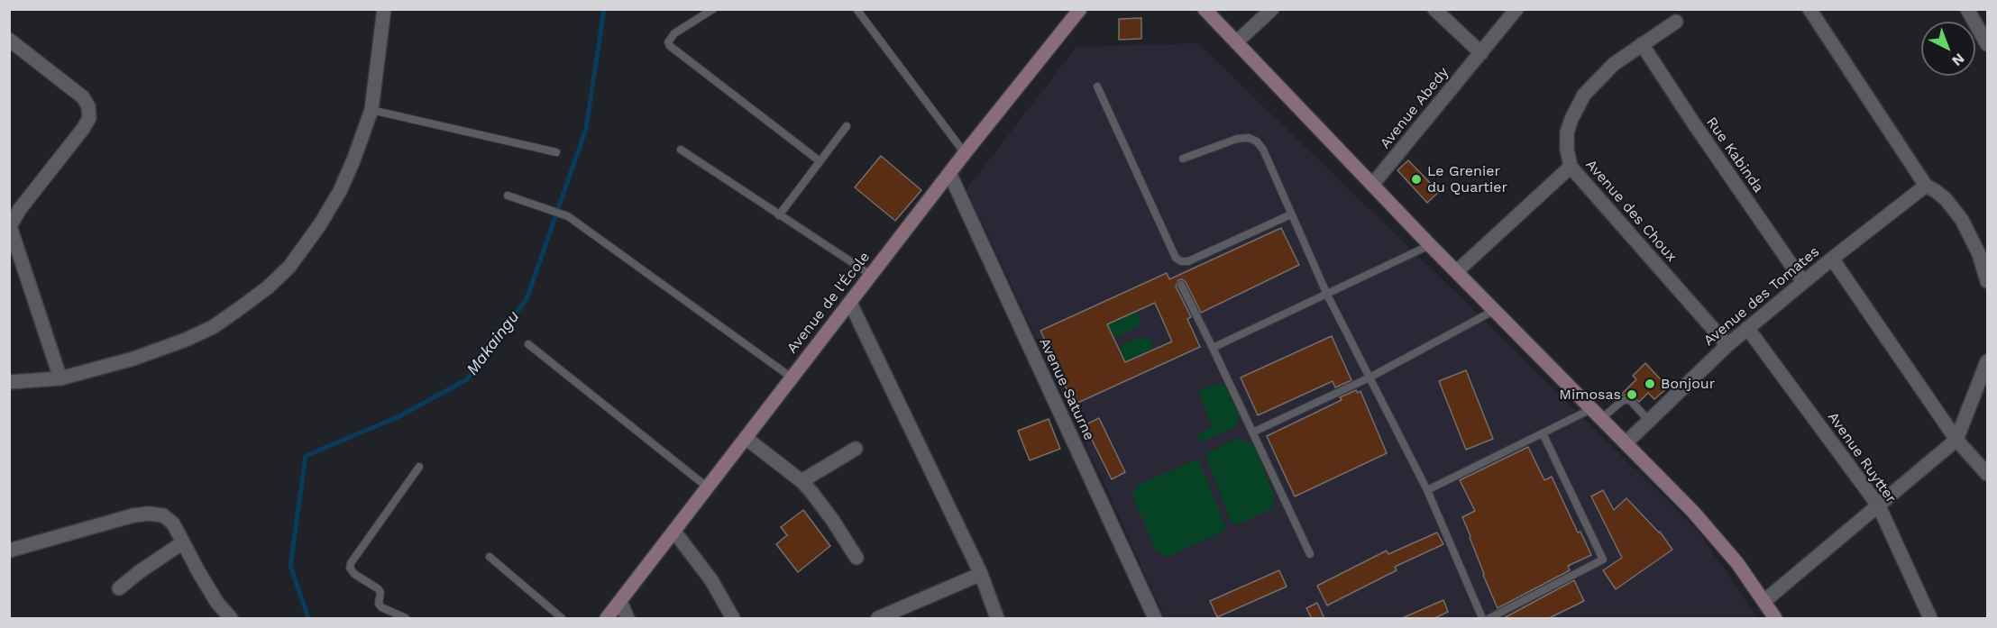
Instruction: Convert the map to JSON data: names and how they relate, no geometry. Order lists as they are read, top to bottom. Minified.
{"streets":{"main road":["Avenue de l'École"],"street":["Avenue Abedy","Rue Kabinda","Avenue des Choux","Avenue des Tomates","Avenue Saturne","Avenue Ruytter"]},"crossings":[["Rue Kabinda","Avenue des Tomates"],["Avenue des Choux","Avenue des Tomates"],["Avenue des Tomates","Avenue Ruytter"],["Avenue de l'École","Avenue Saturne"]],"water":["Makaingu"],"places":["Le Grenier du Quartier","Bonjour","Mimosas"],"north":"bottom right"}
